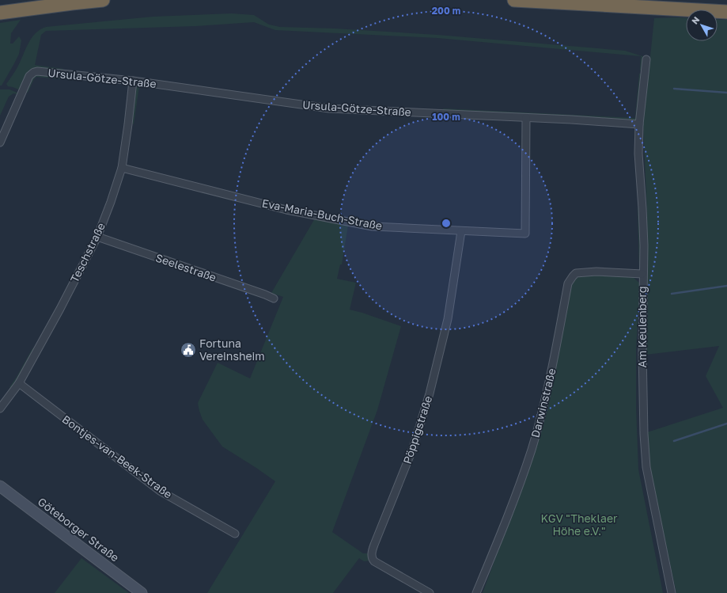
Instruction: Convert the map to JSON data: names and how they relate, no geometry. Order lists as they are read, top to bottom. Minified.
{"streets":{"street":["Ursula-Götze-Straße","Eva-Maria-Buch-Straße","Teschstraße","Seelestraße","Am Keulenberg","Darwinstraße","Pöppigstraße","Bontjes-van-Beek-Straße","Göteborger Straße"]},"crossings":[["Ursula-Götze-Straße","Eva-Maria-Buch-Straße"],["Ursula-Götze-Straße","Teschstraße"],["Ursula-Götze-Straße","Am Keulenberg"],["Eva-Maria-Buch-Straße","Teschstraße"],["Eva-Maria-Buch-Straße","Pöppigstraße"],["Teschstraße","Seelestraße"],["Teschstraße","Bontjes-van-Beek-Straße"],["Am Keulenberg","Darwinstraße"]],"parks":["KGV \"Theklaer Höhe e.V.\""],"places":{"public building":["Fortuna Vereinsheim"]},"north":"top left","rings":["200 m","100 m"]}
